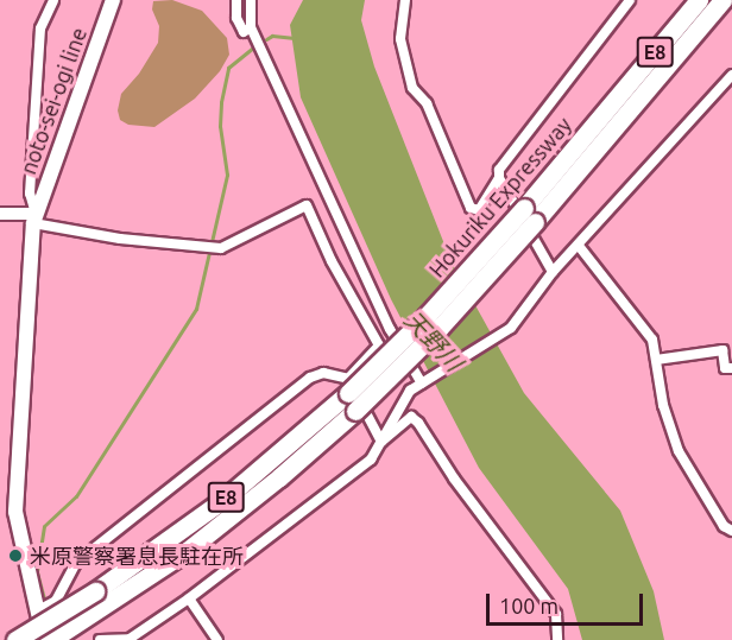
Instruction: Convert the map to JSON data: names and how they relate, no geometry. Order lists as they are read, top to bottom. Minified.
{"streets":{"highway":["E8","Hokuriku Expressway"],"main road":["noto-sei-ogi line"]},"water":["天野川"],"places":["米原警察署息長駐在所"],"scale_bar":"100 m"}
